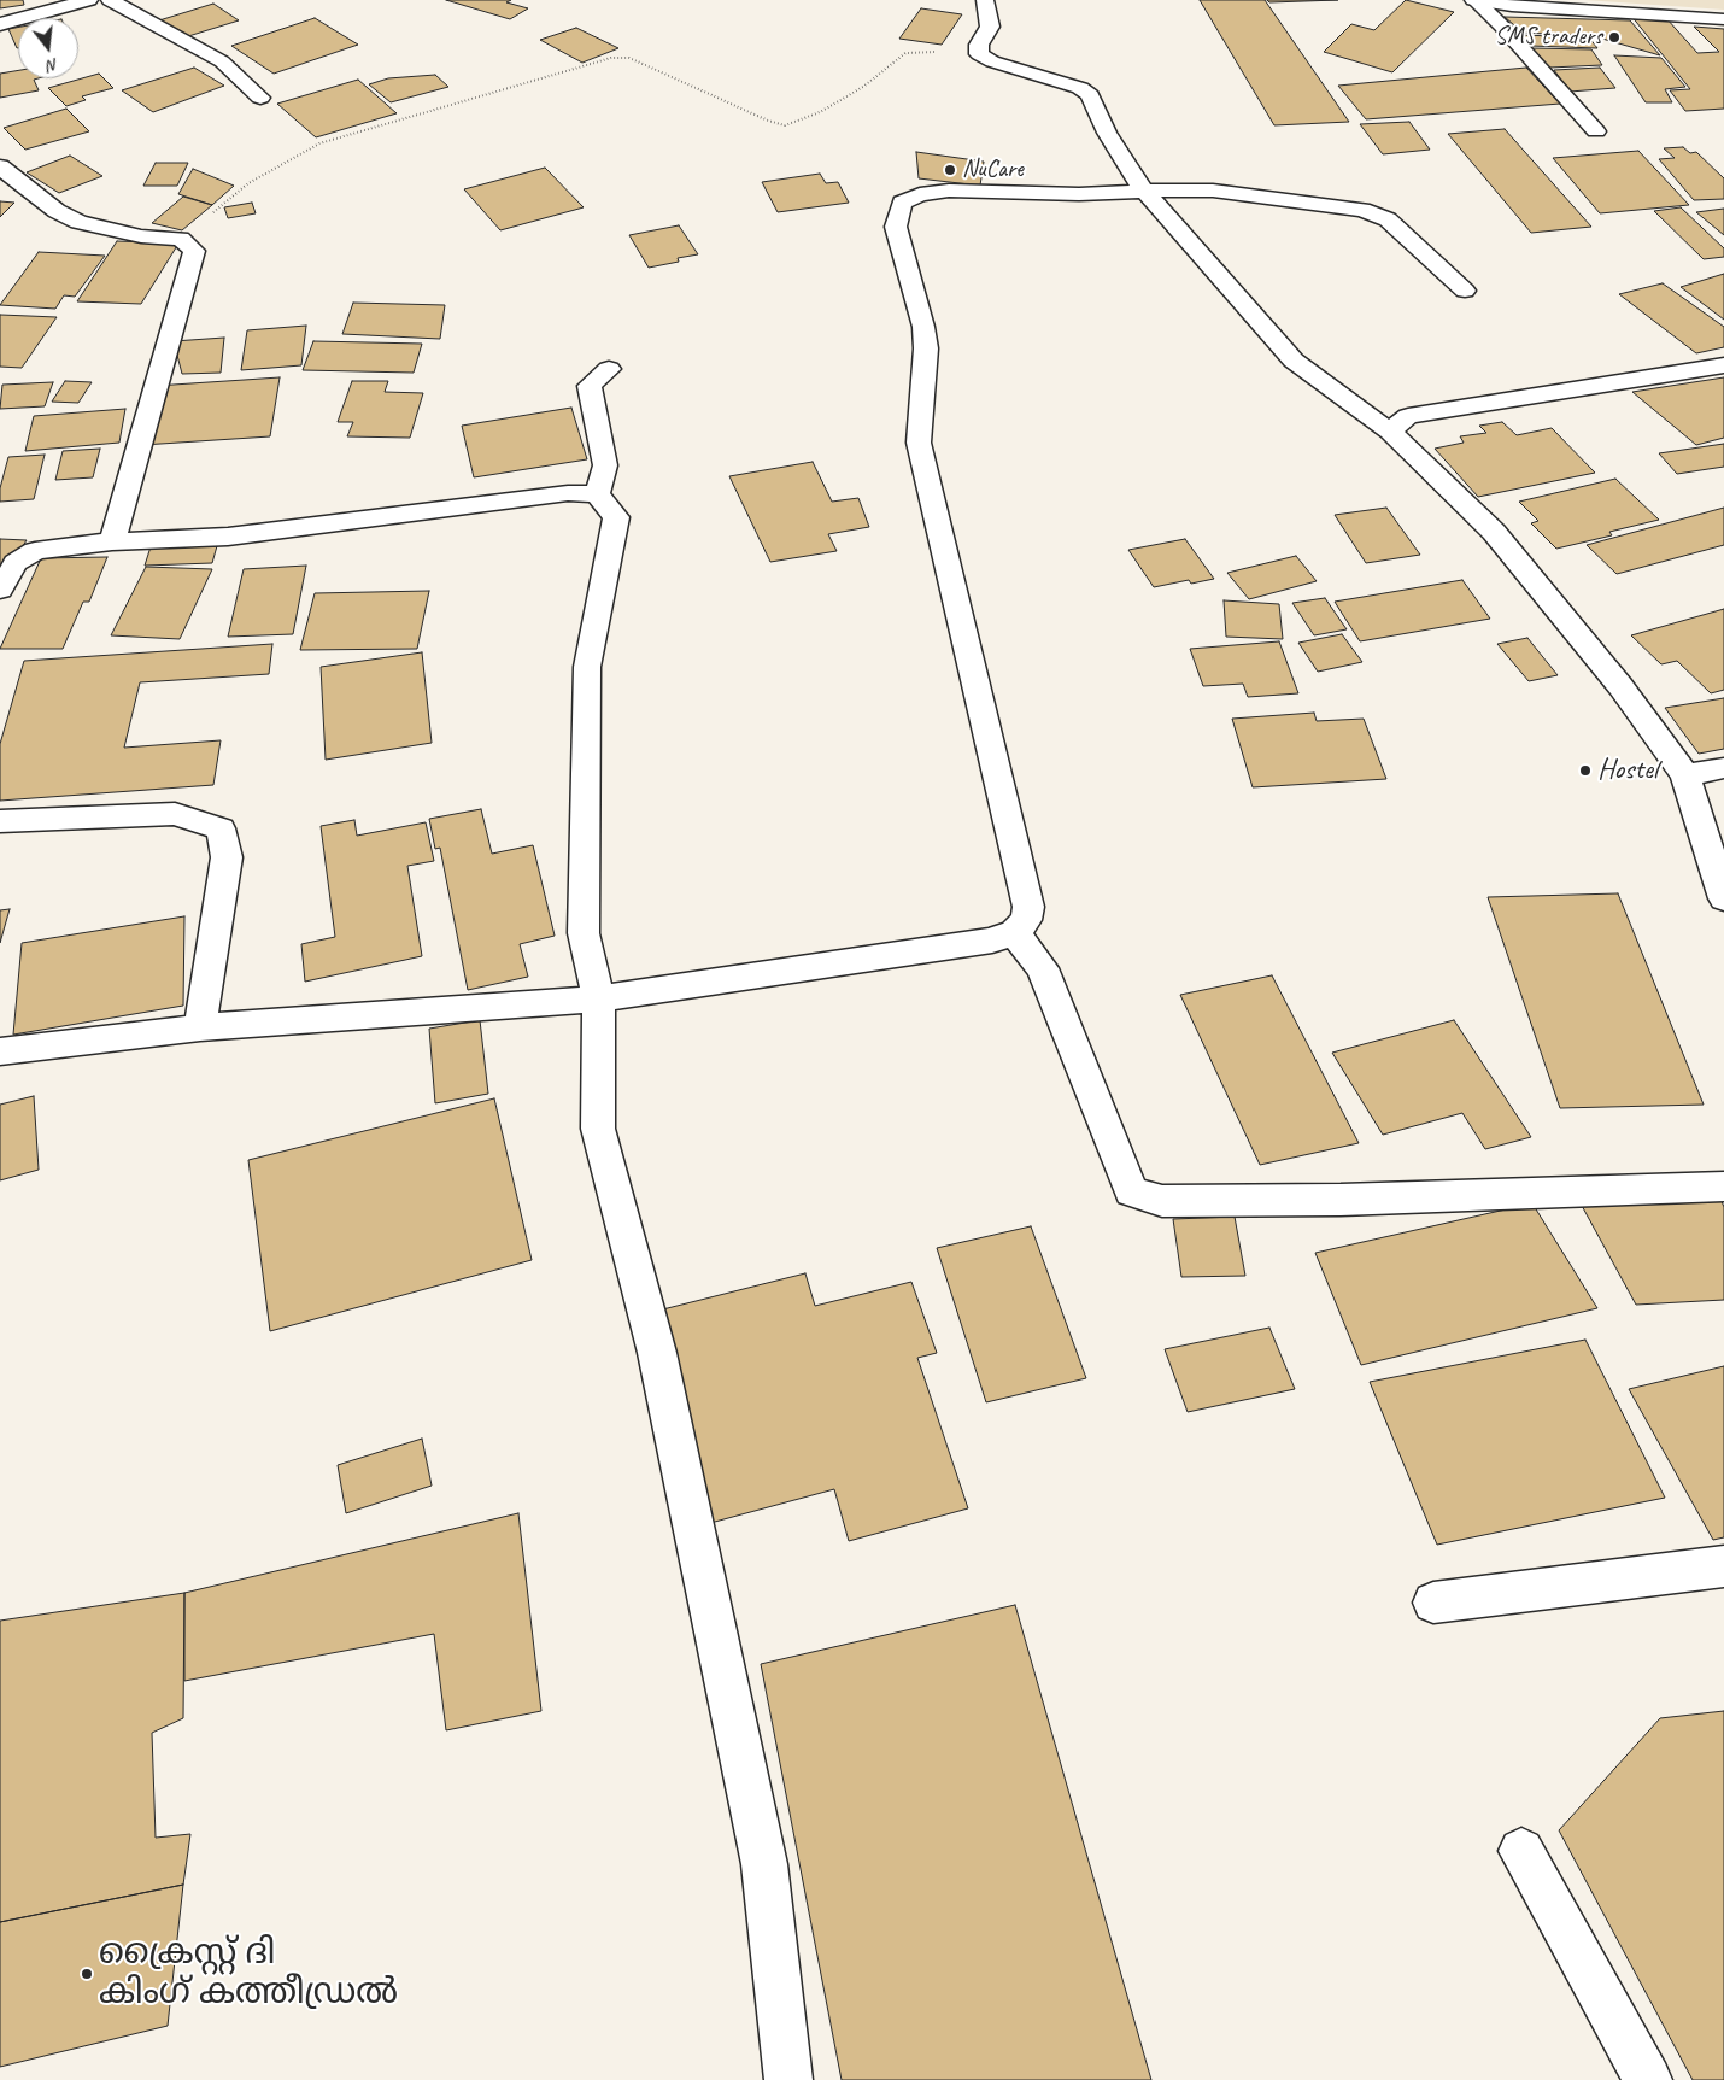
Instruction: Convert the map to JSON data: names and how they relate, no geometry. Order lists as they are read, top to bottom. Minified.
{"places":["SMS traders","NuCare","Hostel","ക്രൈസ്റ്റ് ദി കിംഗ് കത്തീഡ്രൽ"],"north":"bottom"}
